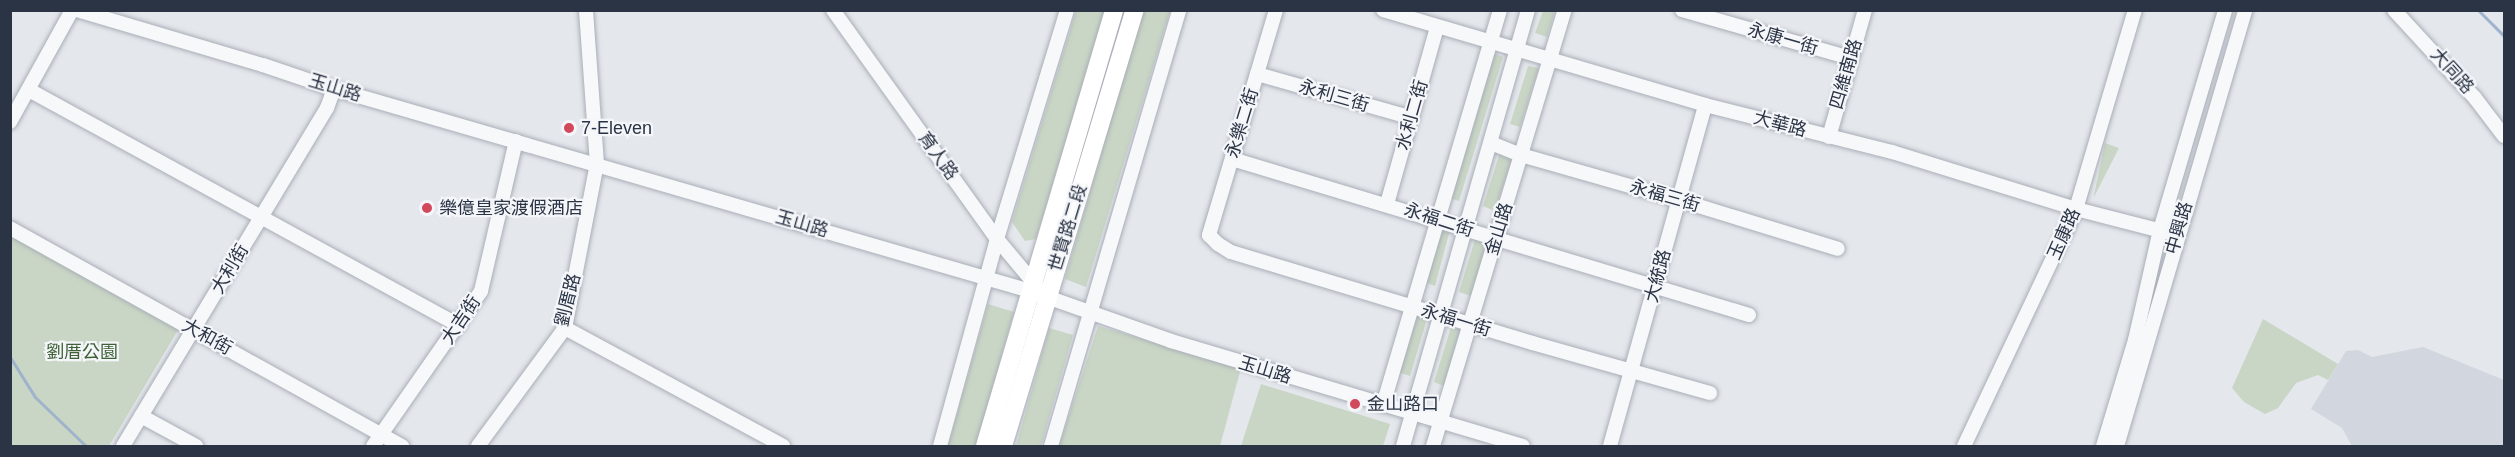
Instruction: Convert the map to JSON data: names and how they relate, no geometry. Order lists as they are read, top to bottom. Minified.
{"streets":{"main road":["世賢路二段"],"street":["永康一街","大同路","四維南路","玉山路","永利三街","水利二街","永樂二街","大華路","育人路","永福三街","永福二街","中興路","金山路","玉康路","大利街","大統路","劉厝路","大吉街","永福一街","大和街"]},"crossings":[["永康一街","四維南路"],["四維南路","大華路"],["玉山路","育人路"],["玉山路","世賢路二段"],["玉山路","金山路"],["玉山路","大利街"],["玉山路","劉厝路"],["玉山路","大吉街"],["永利三街","水利二街"],["永利三街","永樂二街"],["水利二街","大華路"],["水利二街","永福二街"],["永樂二街","永福二街"],["永樂二街","永福一街"],["大華路","中興路"],["大華路","金山路"],["大華路","玉康路"],["大華路","大統路"],["育人路","世賢路二段"],["永福三街","金山路"],["永福三街","大統路"],["永福二街","金山路"],["永福二街","大統路"],["金山路","永福一街"],["大利街","大和街"],["大統路","永福一街"],["大吉街","大和街"]],"parks":["劉厝公園"],"places":["7-Eleven","樂億皇家渡假酒店","金山路口"]}
